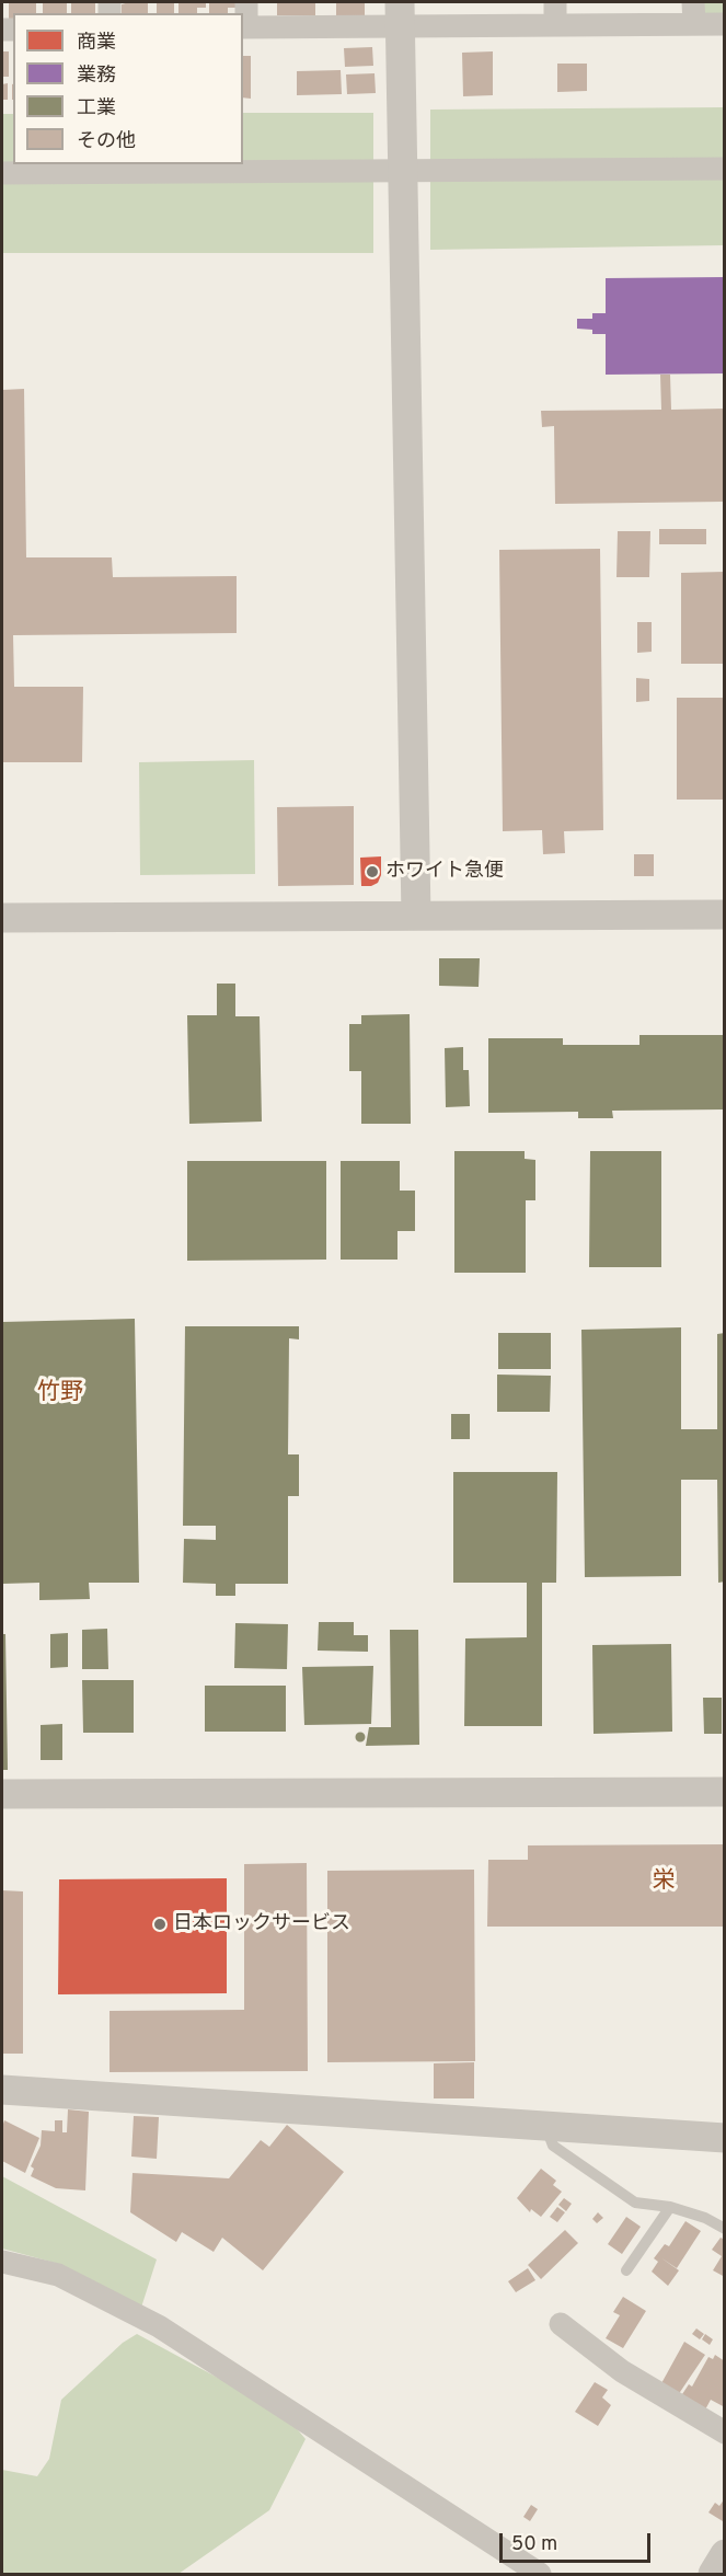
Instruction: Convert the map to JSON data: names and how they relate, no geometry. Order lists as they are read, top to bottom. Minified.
{"districts":["竹野","栄"],"places":["ホワイト急便","日本ロックサービス"],"legend":["商業","業務","工業","その他"],"scale_bar":"50 m"}
